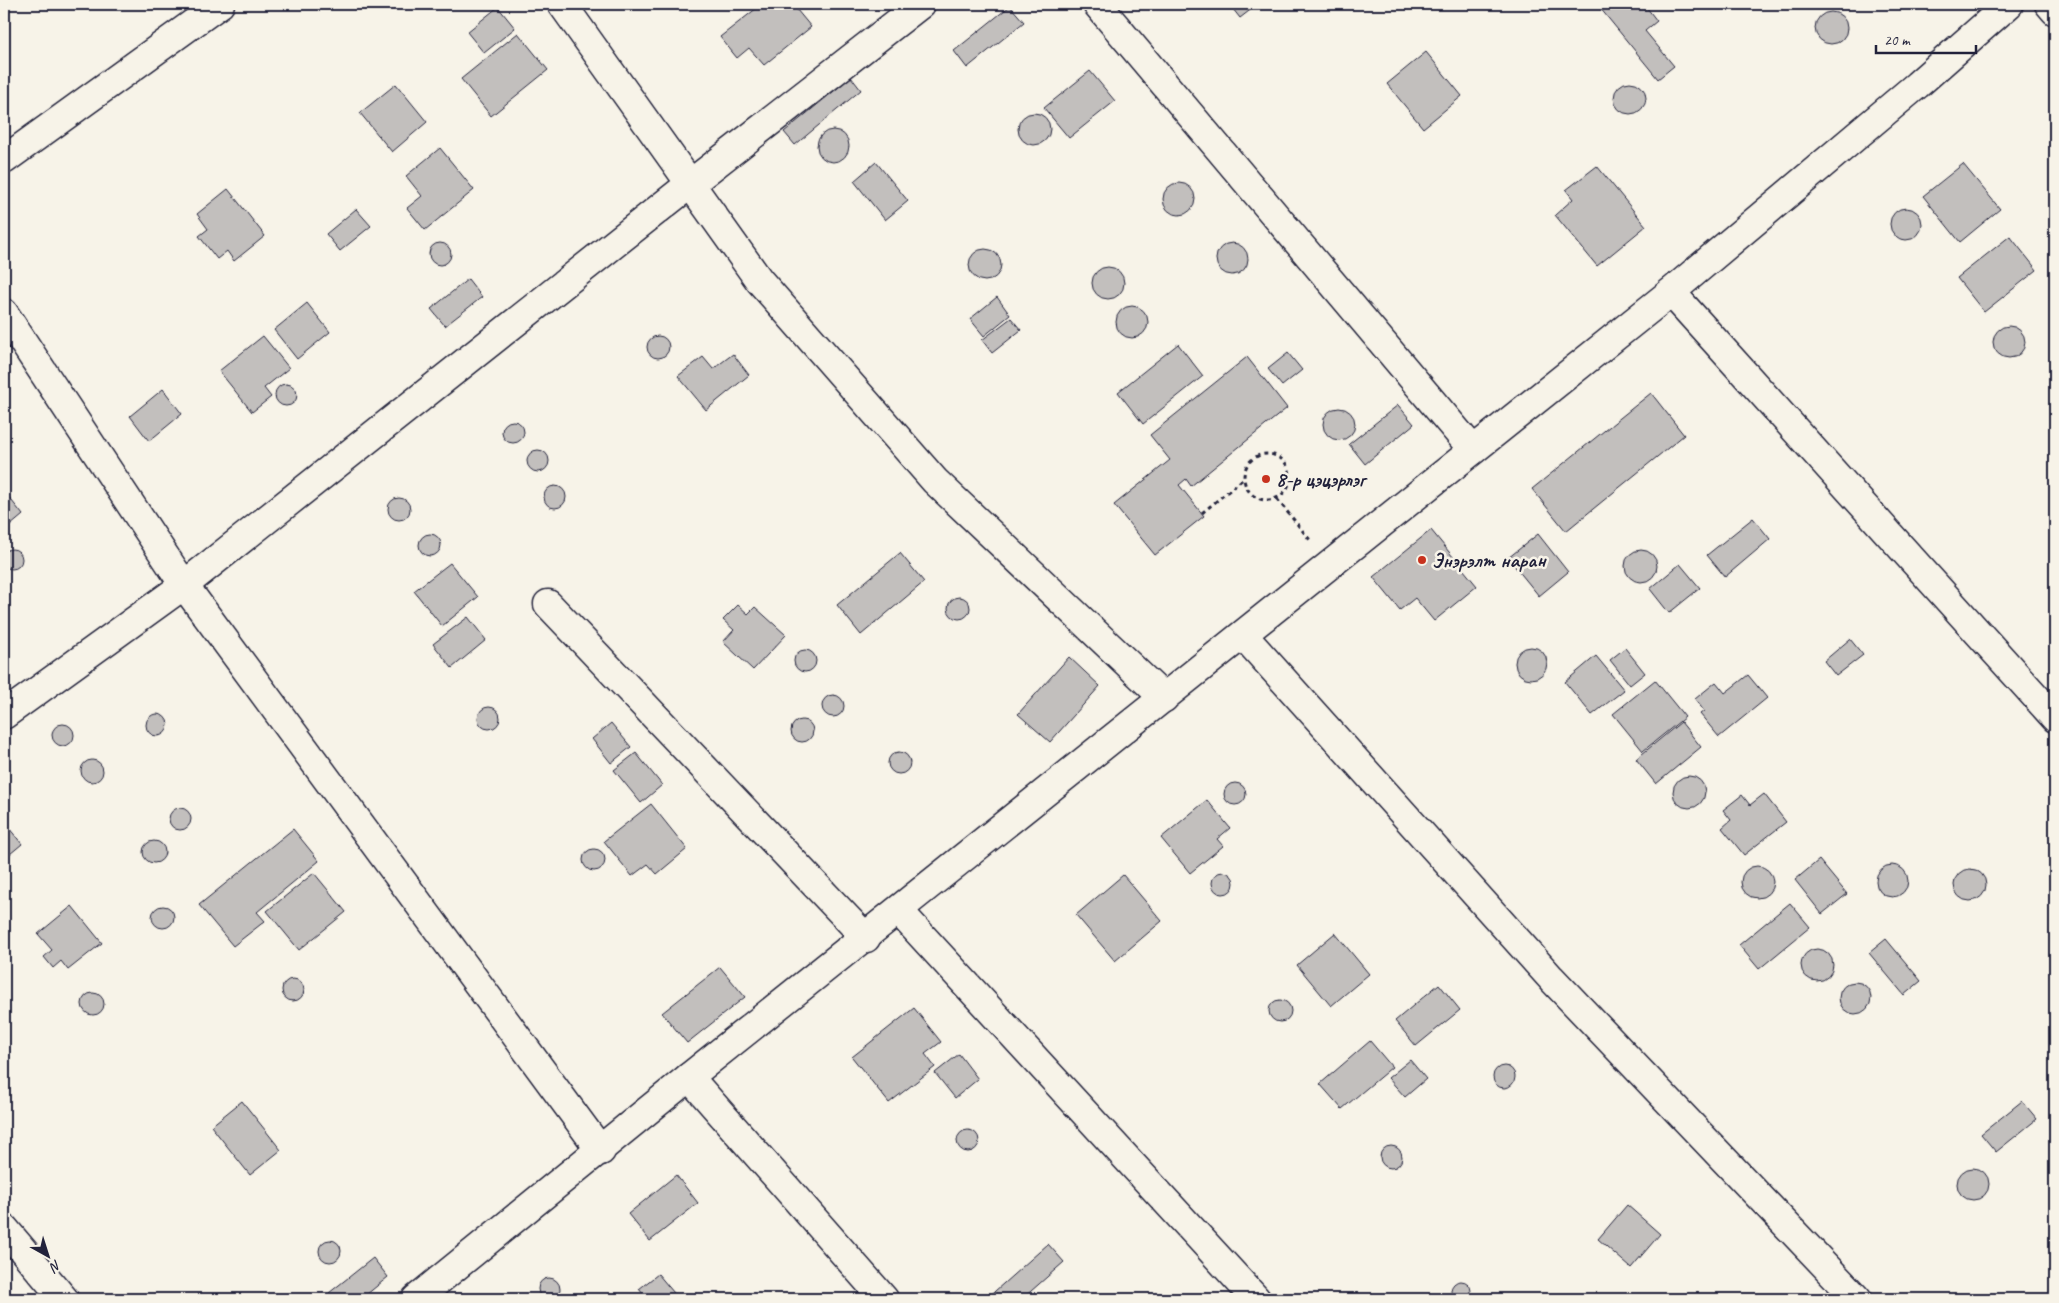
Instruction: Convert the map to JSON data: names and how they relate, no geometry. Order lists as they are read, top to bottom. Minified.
{"places":["8-р цэцэрлэг","Энэрэлт наран"],"scale_bar":"20 m","north":"bottom right"}
